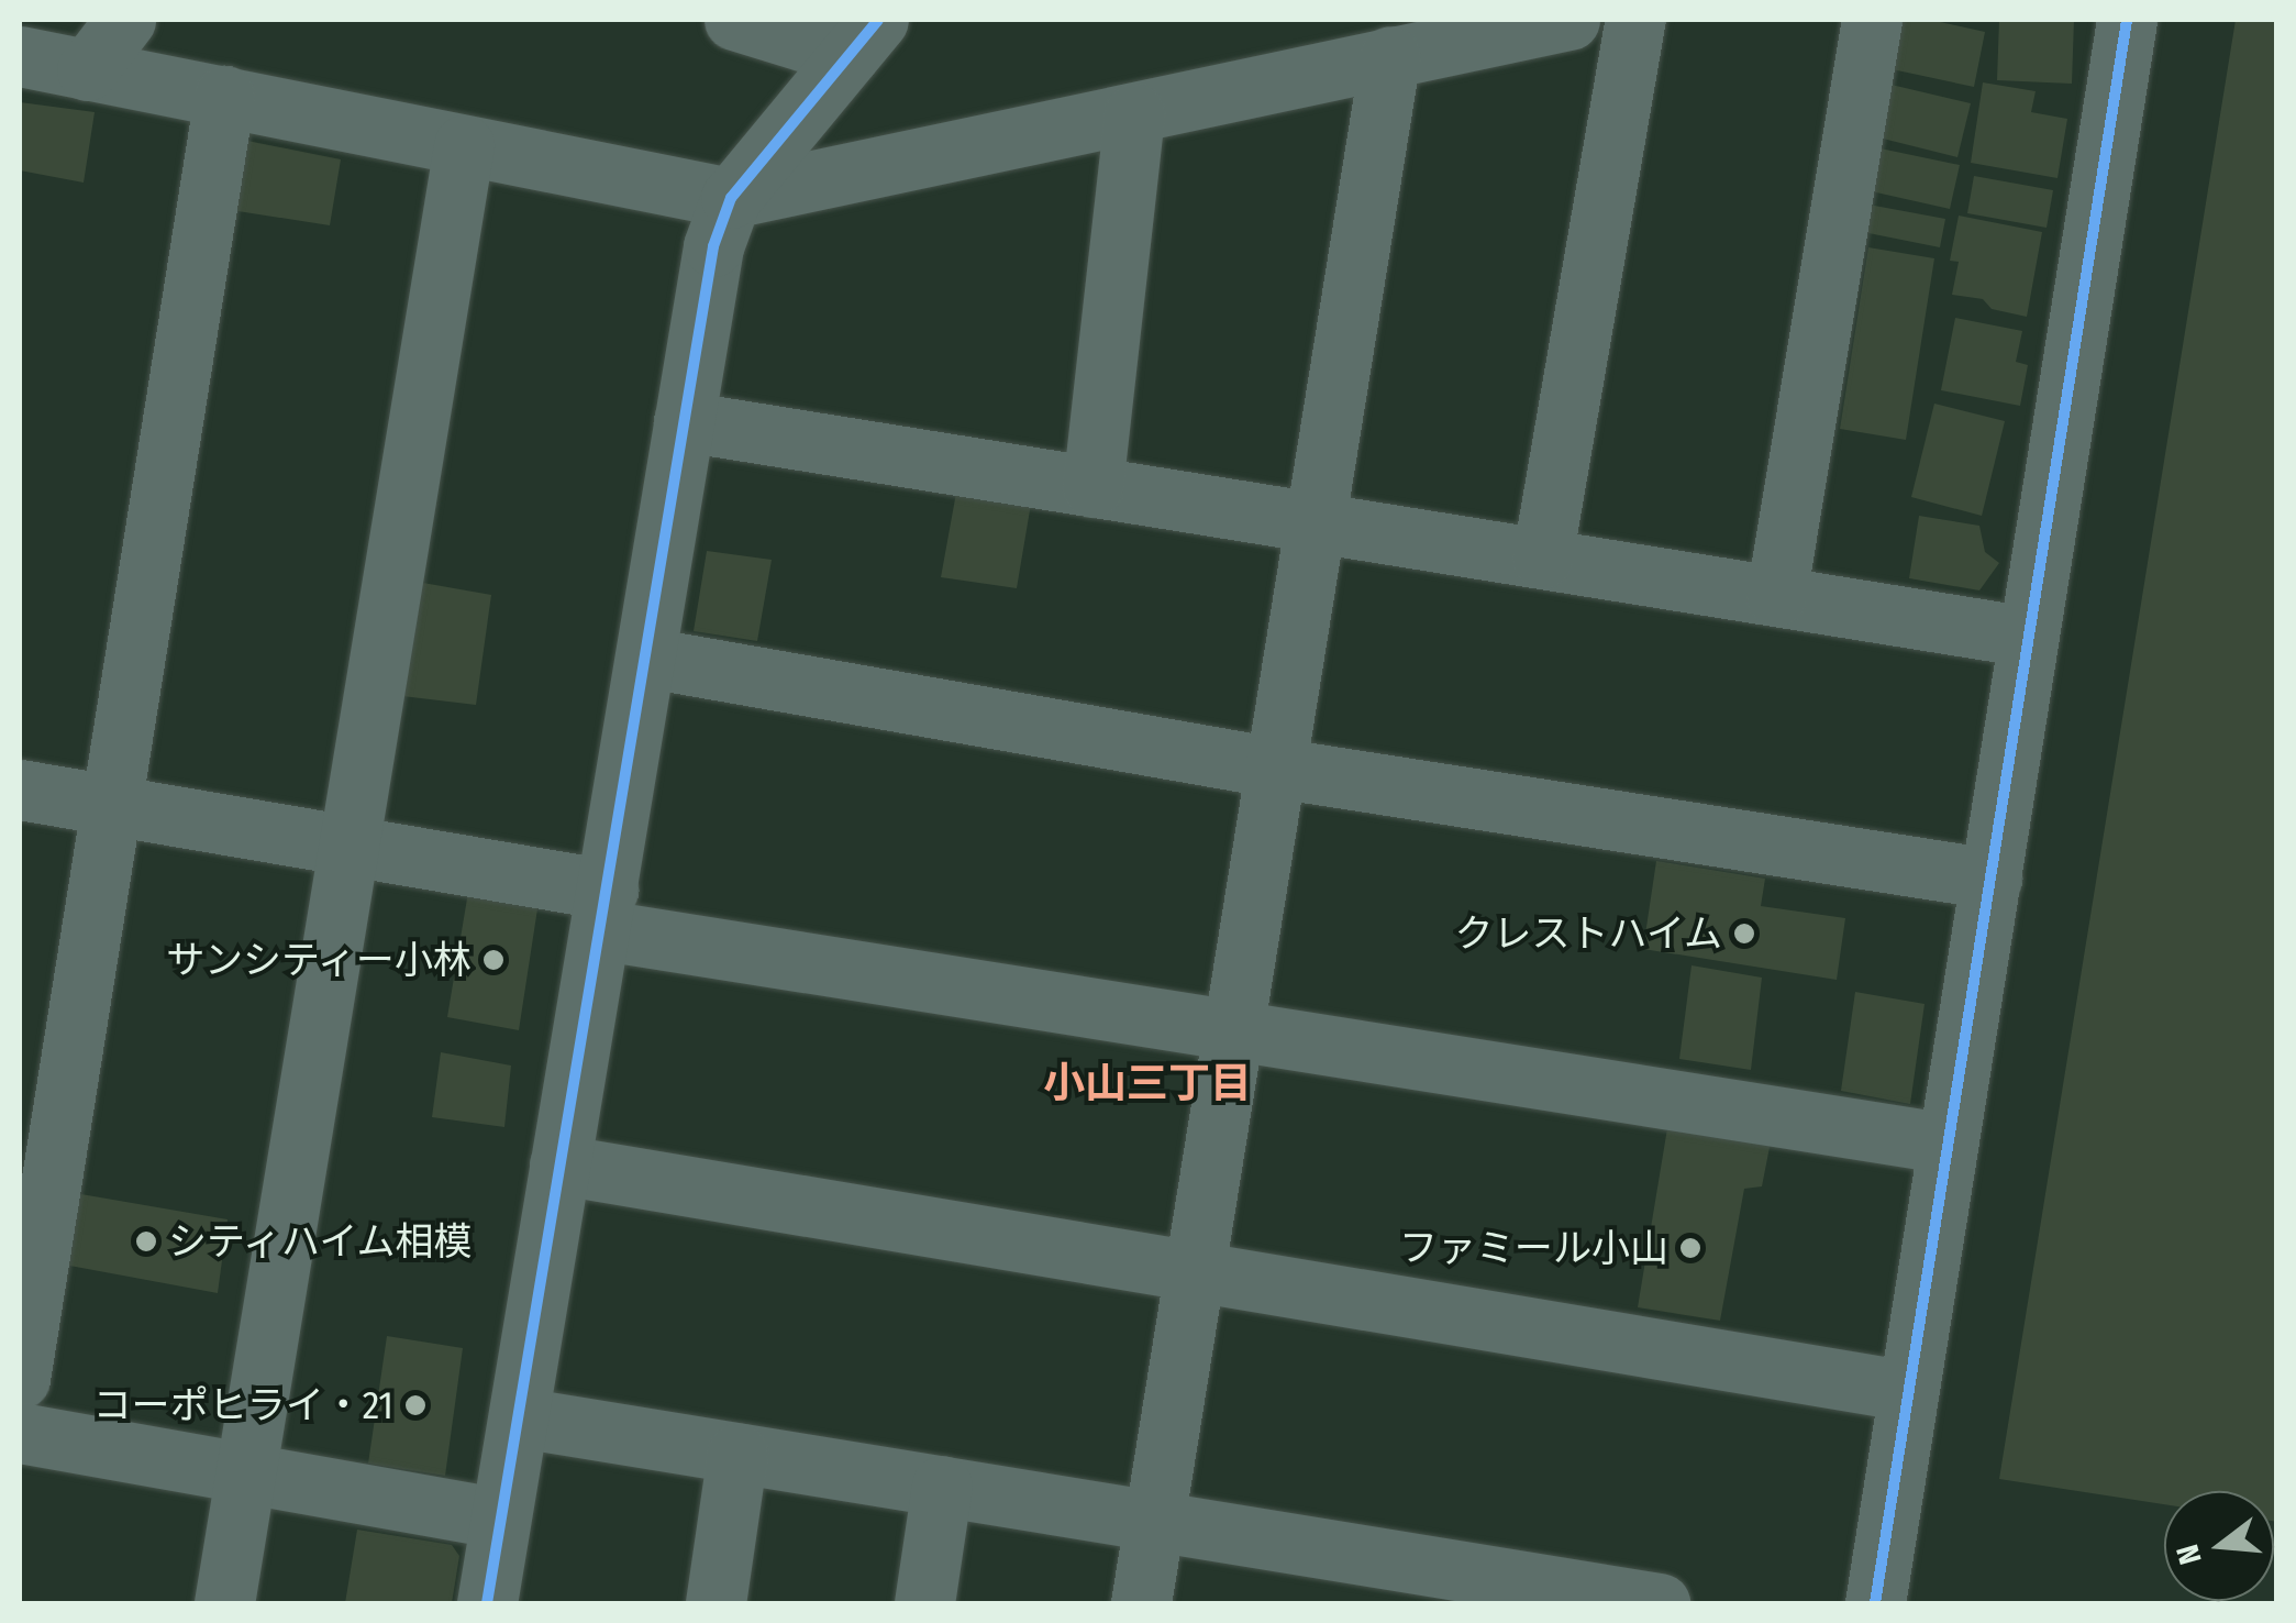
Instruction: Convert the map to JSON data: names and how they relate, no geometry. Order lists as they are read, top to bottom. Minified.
{"districts":["小山三丁目"],"places":["クレストハイム","サンシティー小林","シティハイム相模","ファミール小山","コーポヒライ・21"],"north":"left"}
